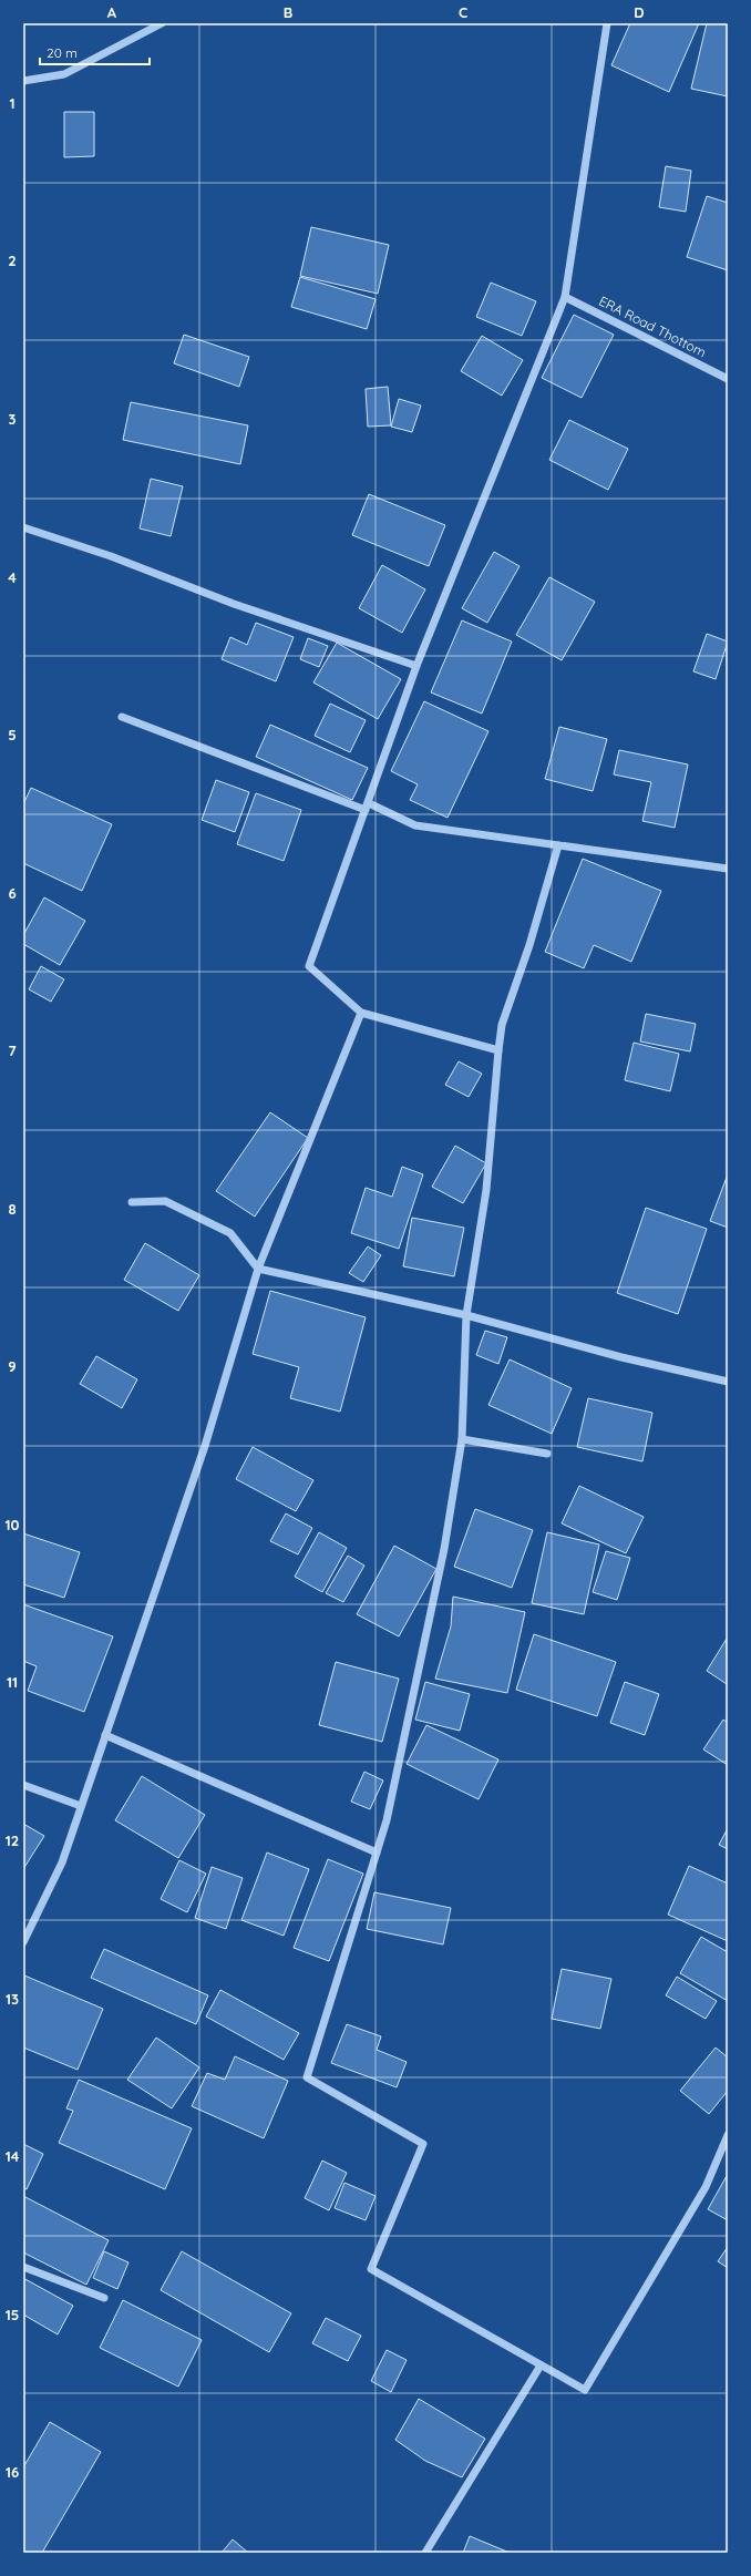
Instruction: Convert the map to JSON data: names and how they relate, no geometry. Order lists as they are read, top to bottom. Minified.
{"streets":{"street":["ERA Road Thottom"]},"scale_bar":"20 m","grid":{"columns":["A","B","C","D"],"rows":["1","2","3","4","5","6","7","8","9","10","11","12","13","14","15","16"]}}
